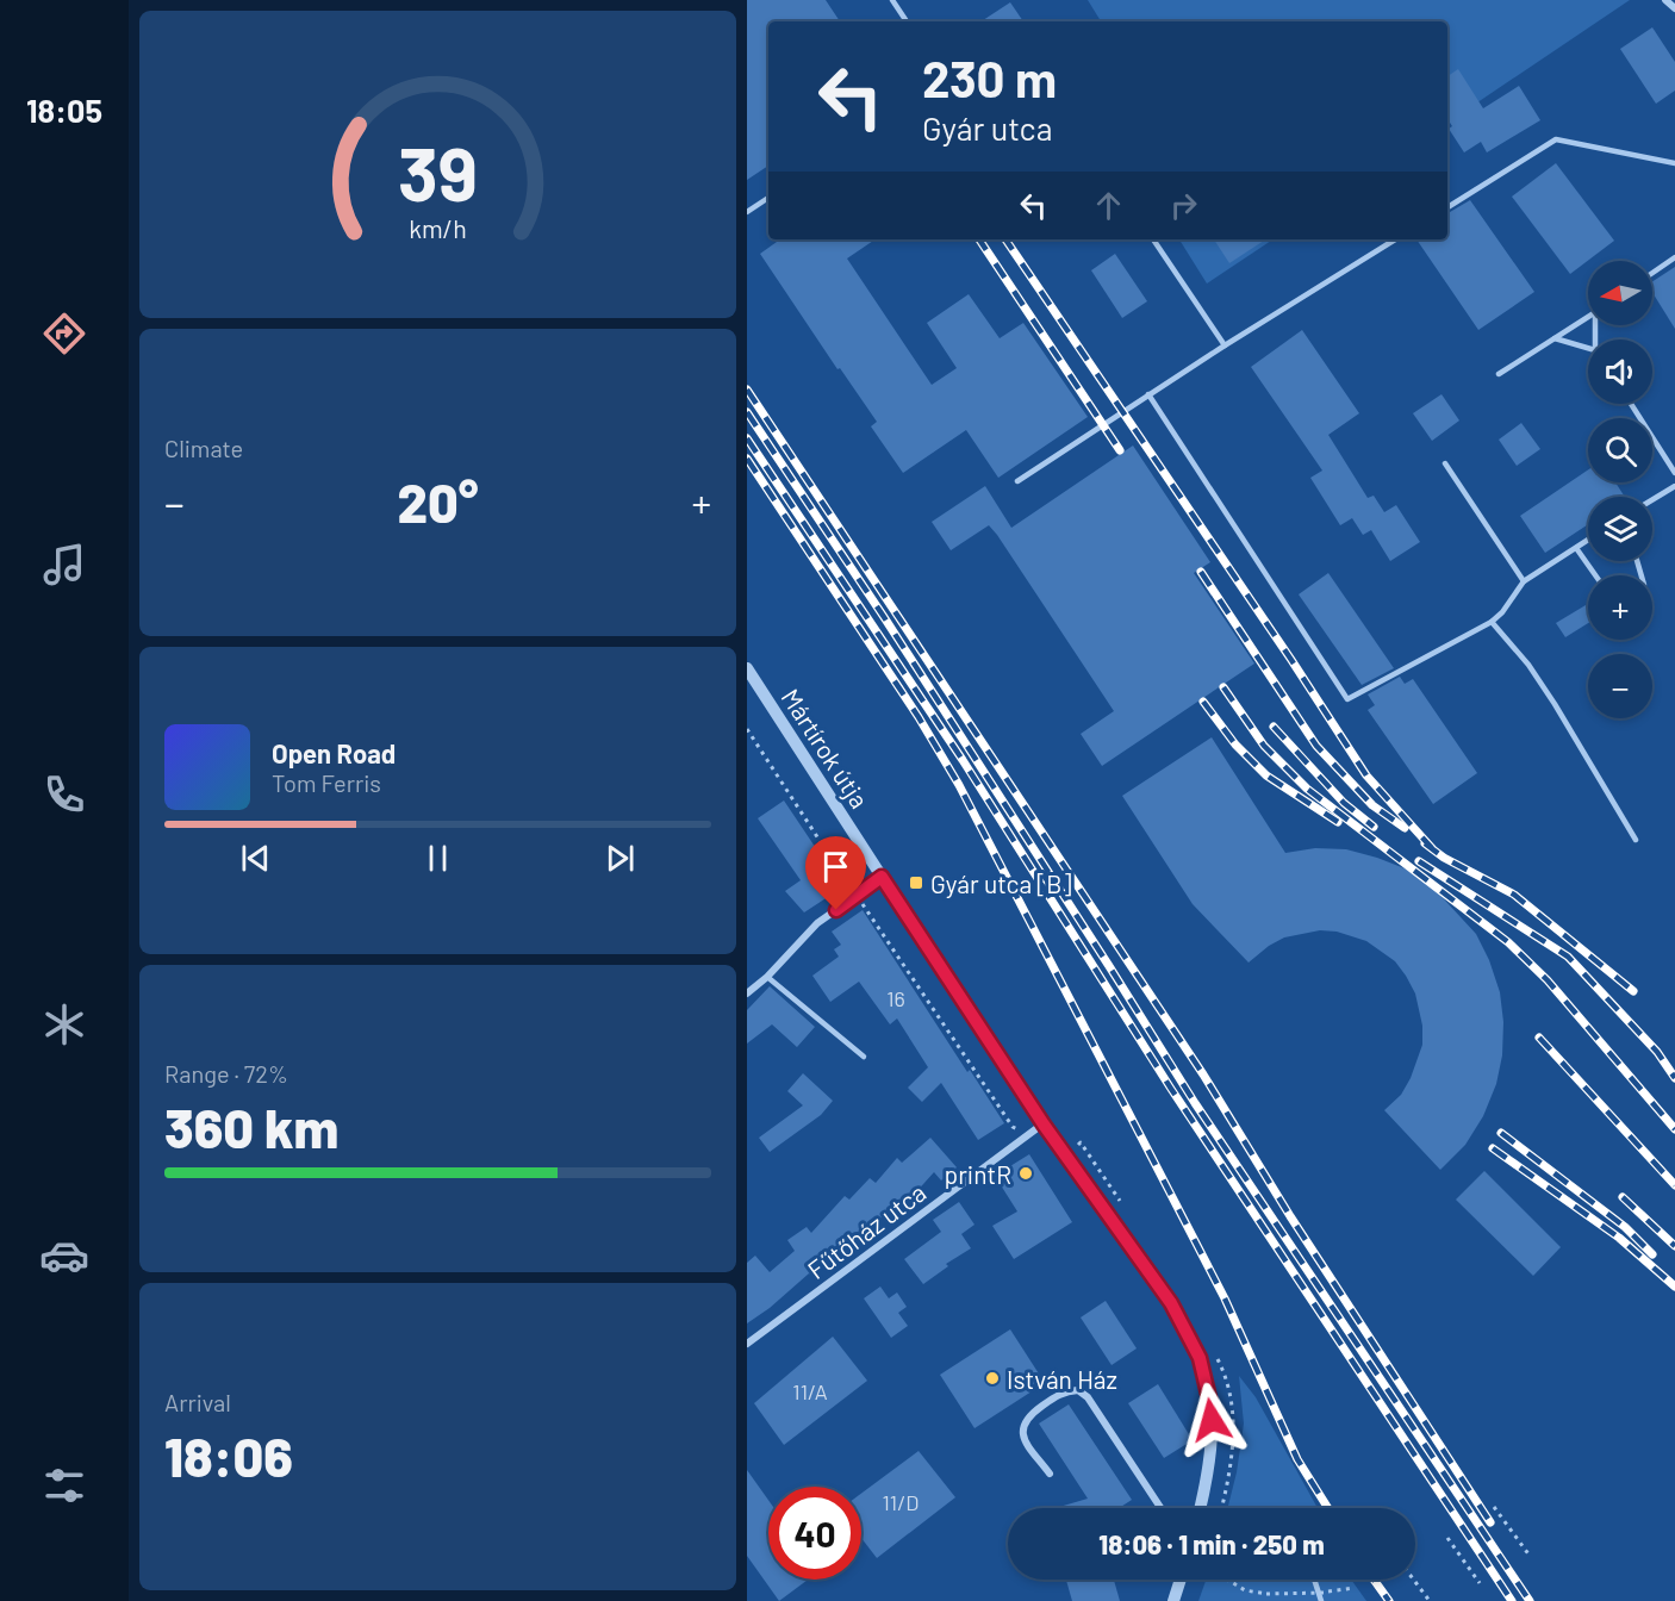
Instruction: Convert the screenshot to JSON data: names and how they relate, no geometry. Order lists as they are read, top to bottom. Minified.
{"streets":{"street":["Mártírok útja","Fűtőház utca"]},"crossings":[["Mártírok útja","Fűtőház utca"]],"places":{"transit":["Gyár utca [B]"],"other":["printR","István Ház"]},"house_numbers":["16","11/A","11/D"],"north":"left","page":{"tabs":"18:05","turn":["230 m","Gyár utca"],"map_buttons":["+","−"],"tile":["Climate",["Range · 72%","360 km"],["Arrival","18:06"]],"heat":["−","20°","+"],"song":["Open Road","Tom Ferris"],"limit":"40","trip":"18:06 · 1 min · 250 m","gauge":["39","km/h"]}}
